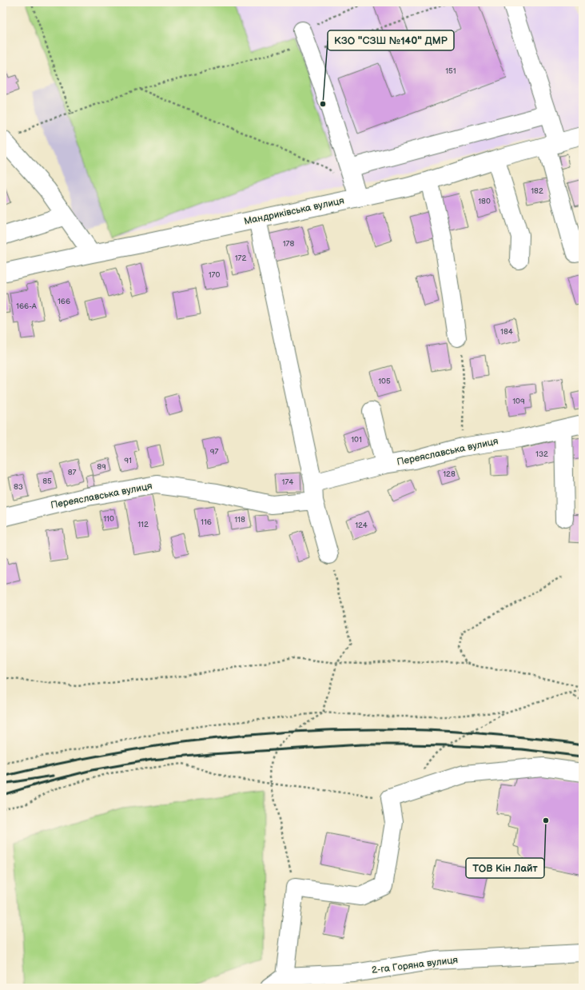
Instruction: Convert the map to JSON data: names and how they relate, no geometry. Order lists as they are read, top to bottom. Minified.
{"streets":{"street":["Мандриківська вулиця","Переяславська вулиця","2-га Горяна вулиця"]},"places":["КЗО \"СЗШ №140\" ДМР","ТОВ Кін Лайт"],"house_numbers":["151","182","180","178","172","170","166","166-А","184","105","109","101","97","132","91","89","87","128","85","174","83","110","118","116","112","124"]}
